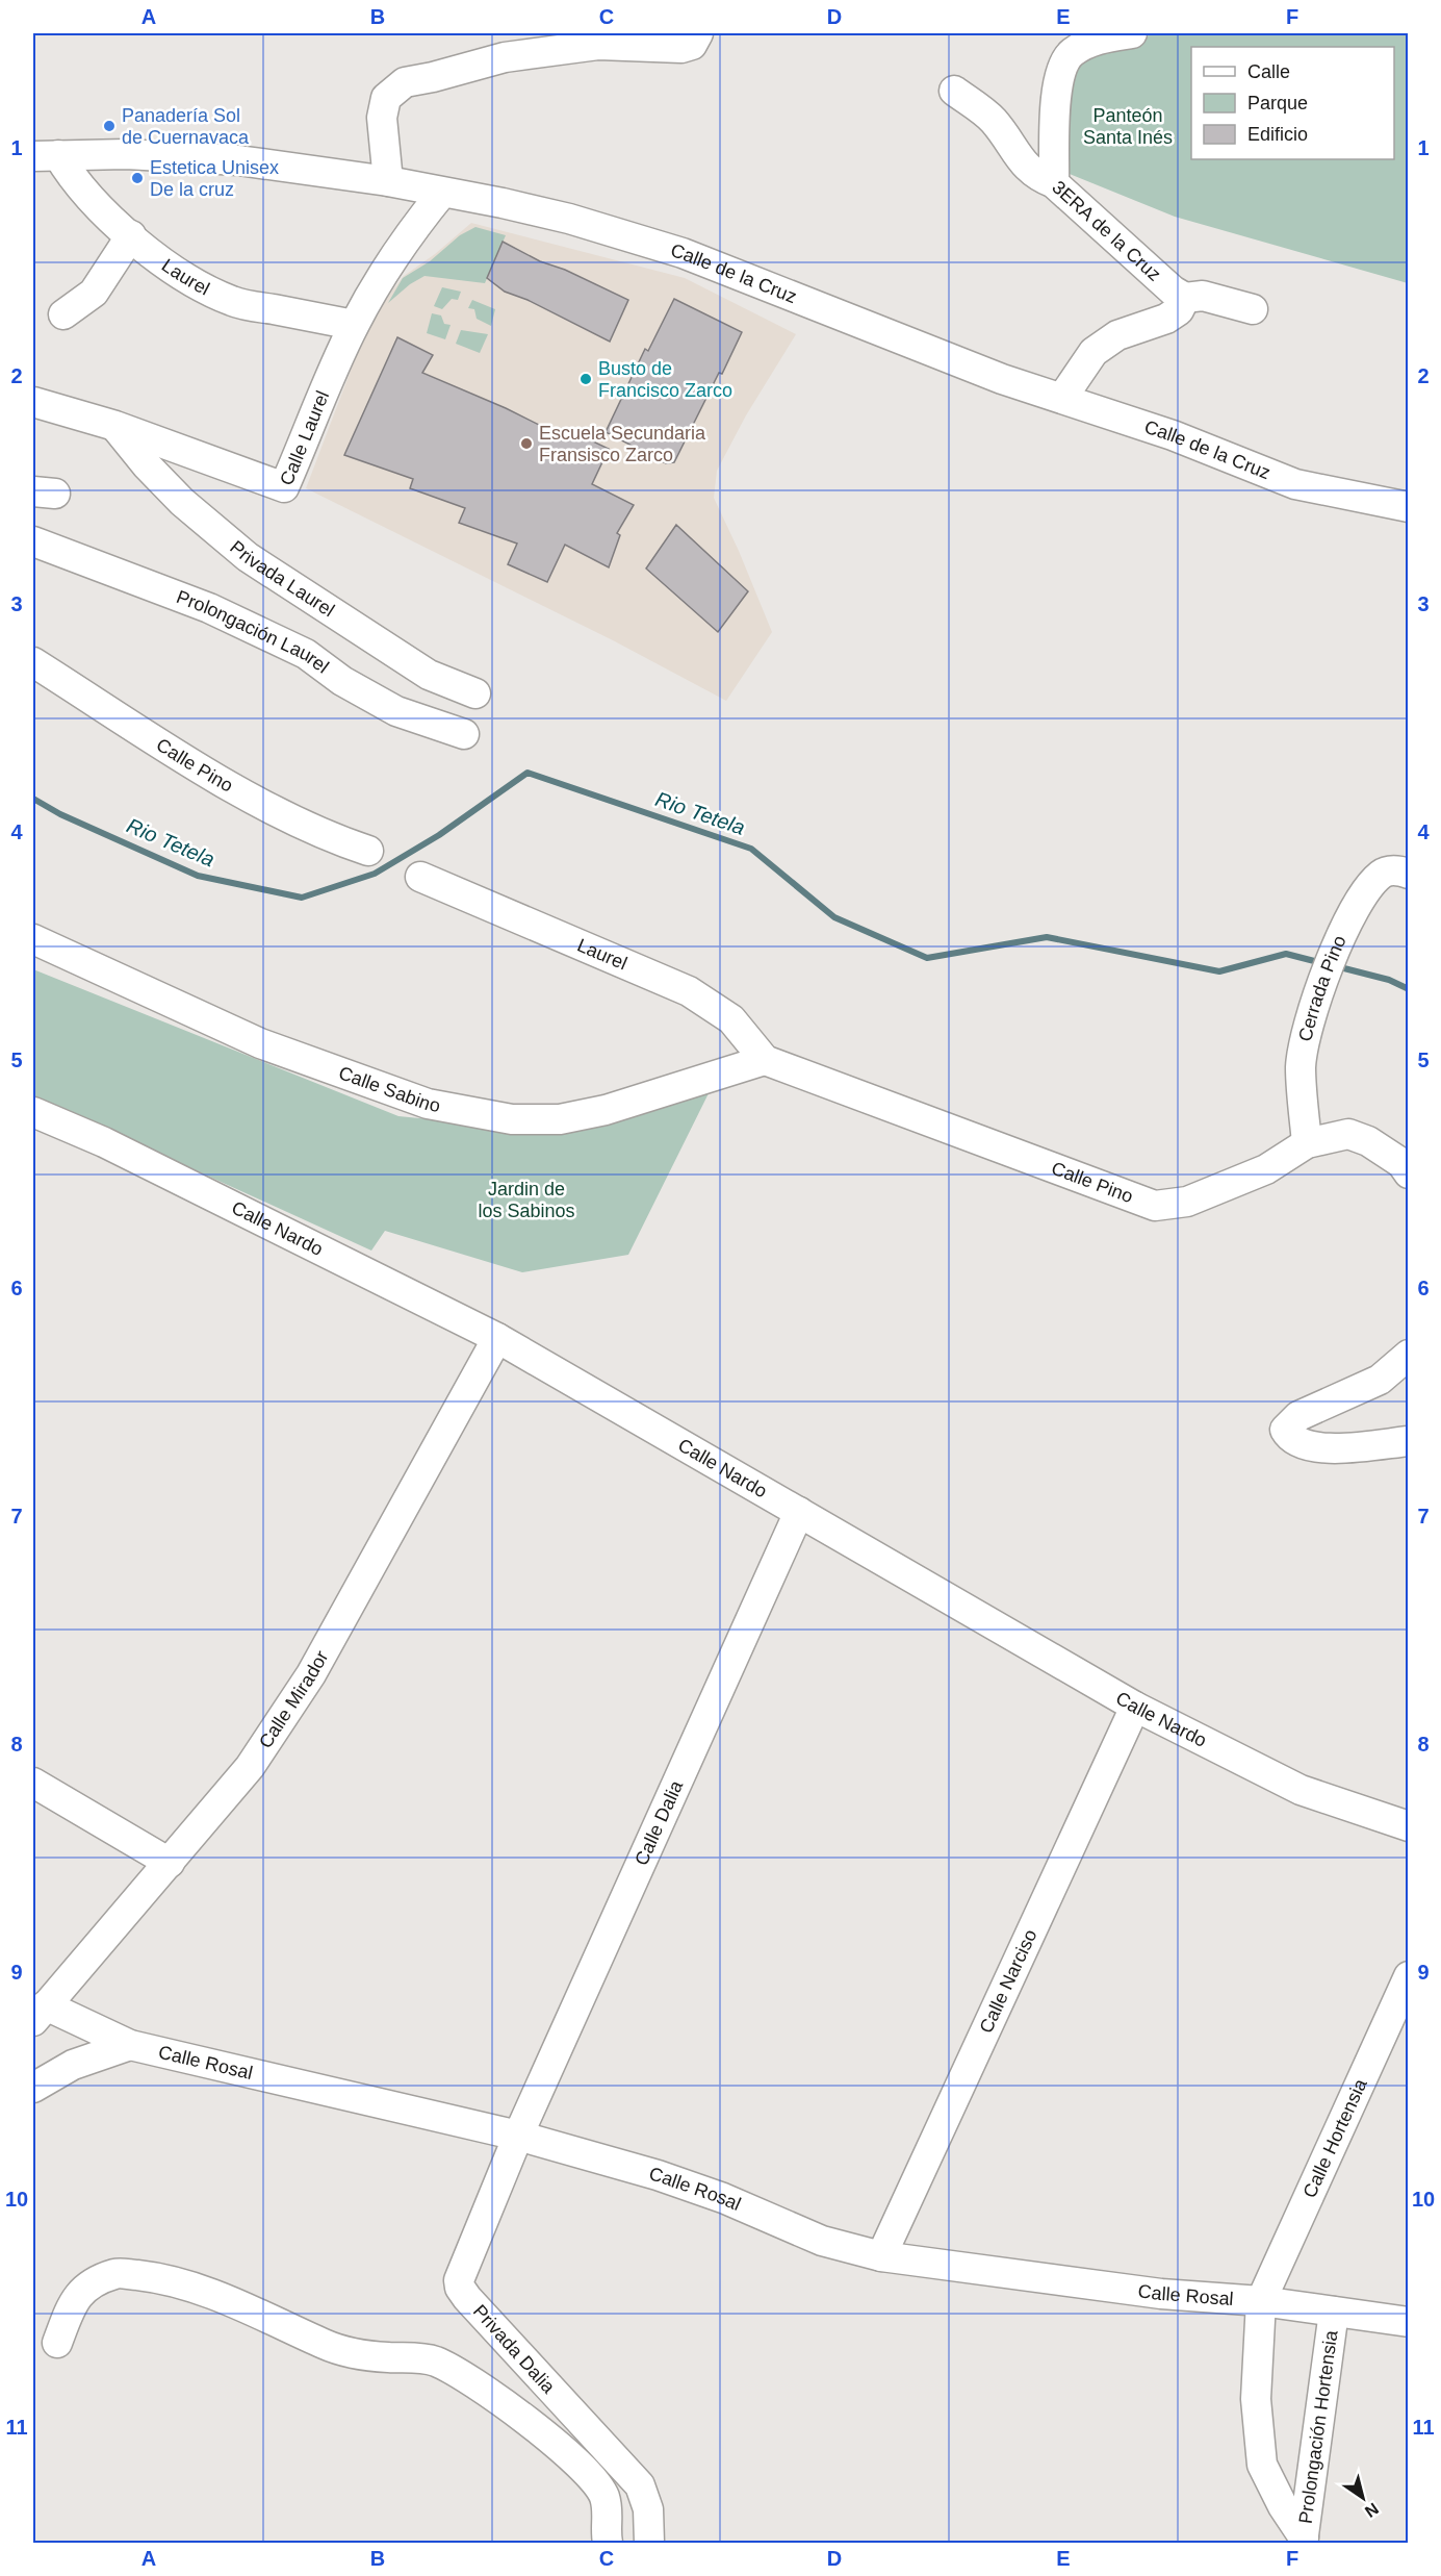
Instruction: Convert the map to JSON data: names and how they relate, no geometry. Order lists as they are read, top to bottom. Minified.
{"streets":{"street":["3ERA de la Cruz","Calle de la Cruz","Laurel","Calle Laurel","Privada Laurel","Prolongación Laurel","Calle Pino","Cerrada Pino","Calle Sabino","Calle Nardo","Calle Mirador","Calle Dalia","Calle Narciso","Calle Rosal","Calle Hortensia","Privada Dalia","Prolongación Hortensia"]},"crossings":[["Calle de la Cruz","Laurel"],["Calle de la Cruz","Calle Laurel"],["Laurel","Calle Laurel"],["Laurel","Calle Pino"],["Laurel","Calle Sabino"],["Calle Laurel","Privada Laurel"],["Calle Pino","Cerrada Pino"],["Calle Pino","Calle Sabino"],["Calle Nardo","Calle Mirador"],["Calle Nardo","Calle Dalia"],["Calle Nardo","Calle Narciso"],["Calle Mirador","Calle Rosal"],["Calle Dalia","Calle Rosal"],["Calle Dalia","Privada Dalia"],["Calle Narciso","Calle Rosal"],["Calle Rosal","Calle Hortensia"],["Calle Rosal","Privada Dalia"],["Calle Rosal","Prolongación Hortensia"]],"water":["Rio Tetela"],"parks":["Panteón Santa Inés","Jardin de los Sabinos"],"places":["Panadería Sol de Cuernavaca","Estetica Unisex De la cruz","Busto de Francisco Zarco","Escuela Secundaria Fransisco Zarco"],"legend":["Calle","Parque","Edificio"],"north":"bottom right","grid":{"columns":["A","B","C","D","E","F"],"rows":["1","2","3","4","5","6","7","8","9","10","11"]}}
